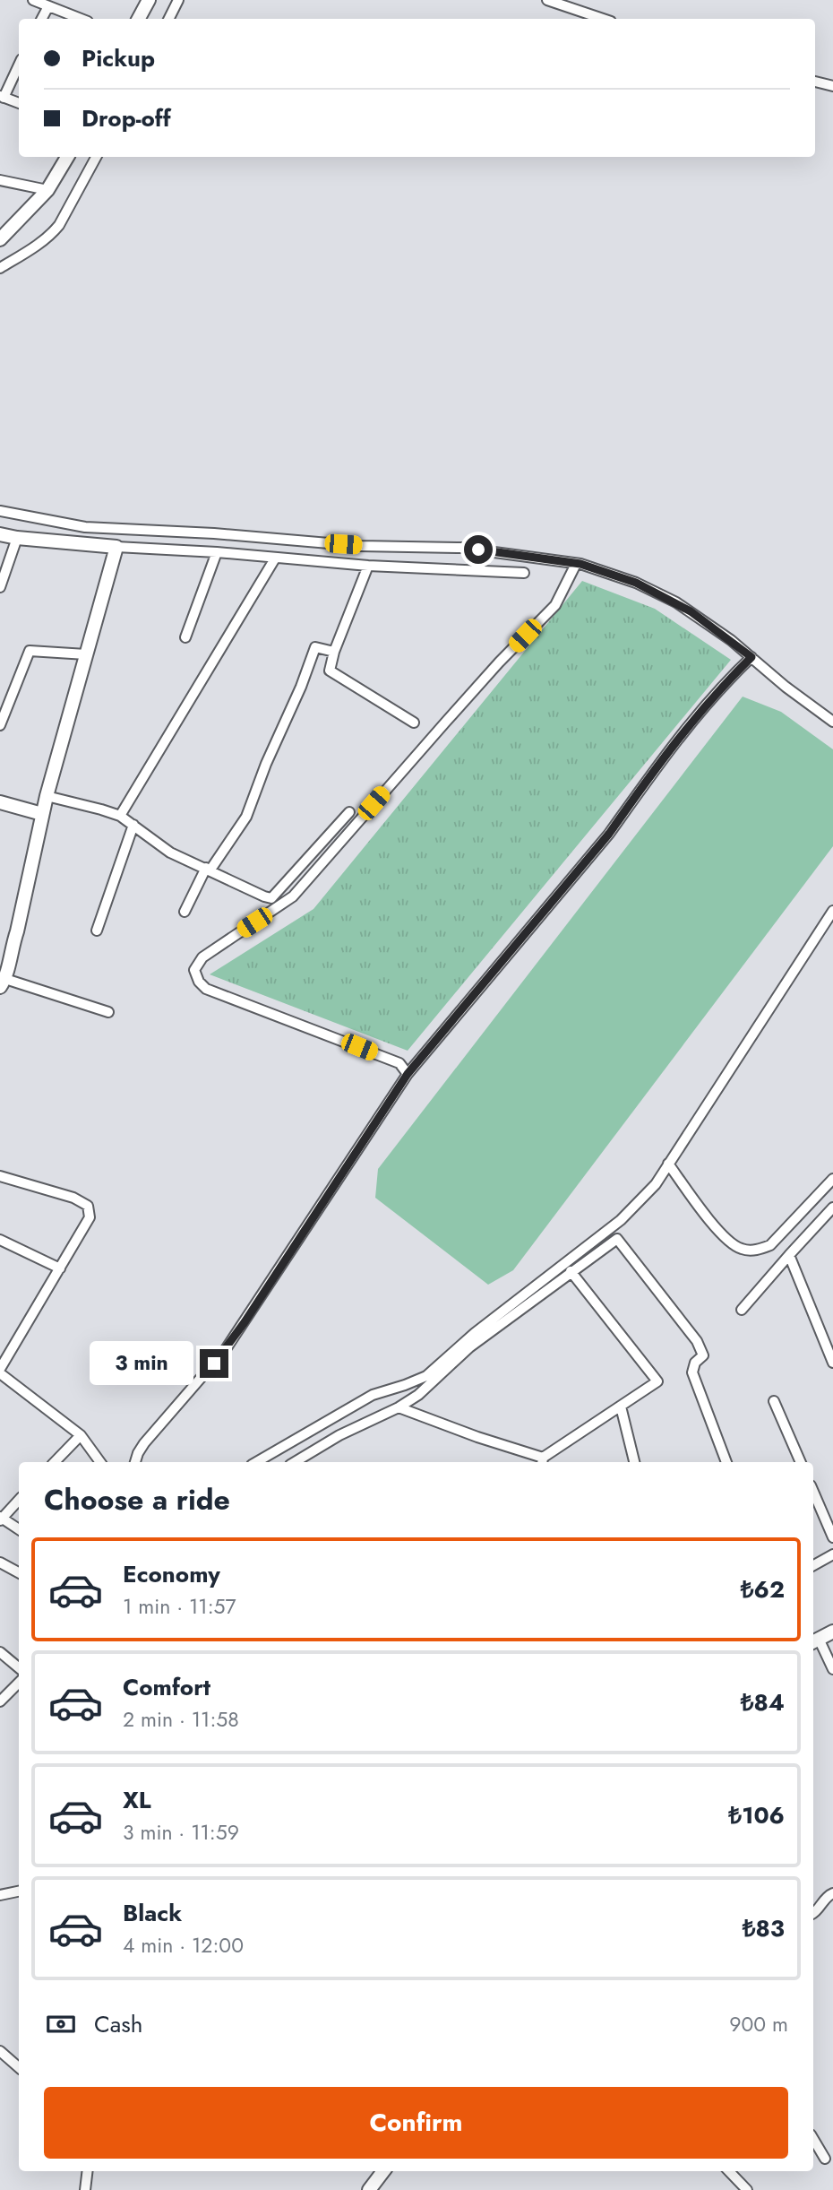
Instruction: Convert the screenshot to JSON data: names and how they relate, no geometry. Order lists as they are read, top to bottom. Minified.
{"page":{"banner":["Pickup","Drop-off"],"bubble":"3 min","heading":"Choose a ride","list":[{"name":"Economy","note":"1 min · 11:57","value":"₺62"},{"name":"Comfort","note":"2 min · 11:58","value":"₺84"},{"name":"XL","note":"3 min · 11:59","value":"₺106"},{"name":"Black","note":"4 min · 12:00","value":"₺83"}],"pay":["Cash","900 m"],"buttons":"Confirm"}}
